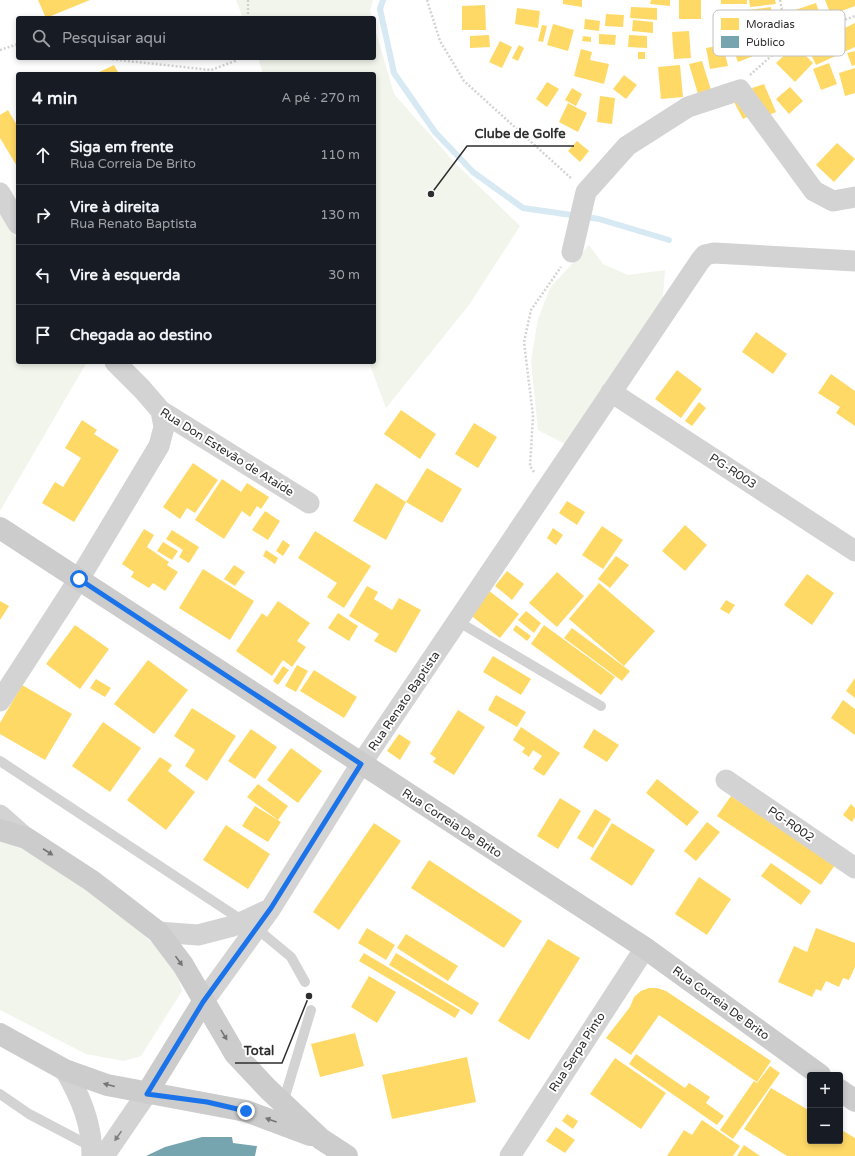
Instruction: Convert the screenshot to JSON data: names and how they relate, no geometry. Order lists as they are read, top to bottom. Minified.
{"streets":{"street":["Rua Don Estevão de Ataíde","PG-R003","Rua Renato Baptista","Rua Correia De Brito","PG-R002","Rua Serpa Pinto"]},"crossings":[["PG-R003","Rua Renato Baptista"],["Rua Renato Baptista","Rua Correia De Brito"],["Rua Correia De Brito","Rua Serpa Pinto"]],"places":["Clube de Golfe","Total"],"legend":["Moradias","Público"],"page":{"search":"Pesquisar aqui","heading":["4 min","A pé · 270 m"],"list":[["Siga em frente","Rua Correia De Brito","110 m"],["Vire à direita","Rua Renato Baptista","130 m"],["Vire à esquerda","30 m"],"Chegada ao destino"],"map_buttons":["+","−"]}}
